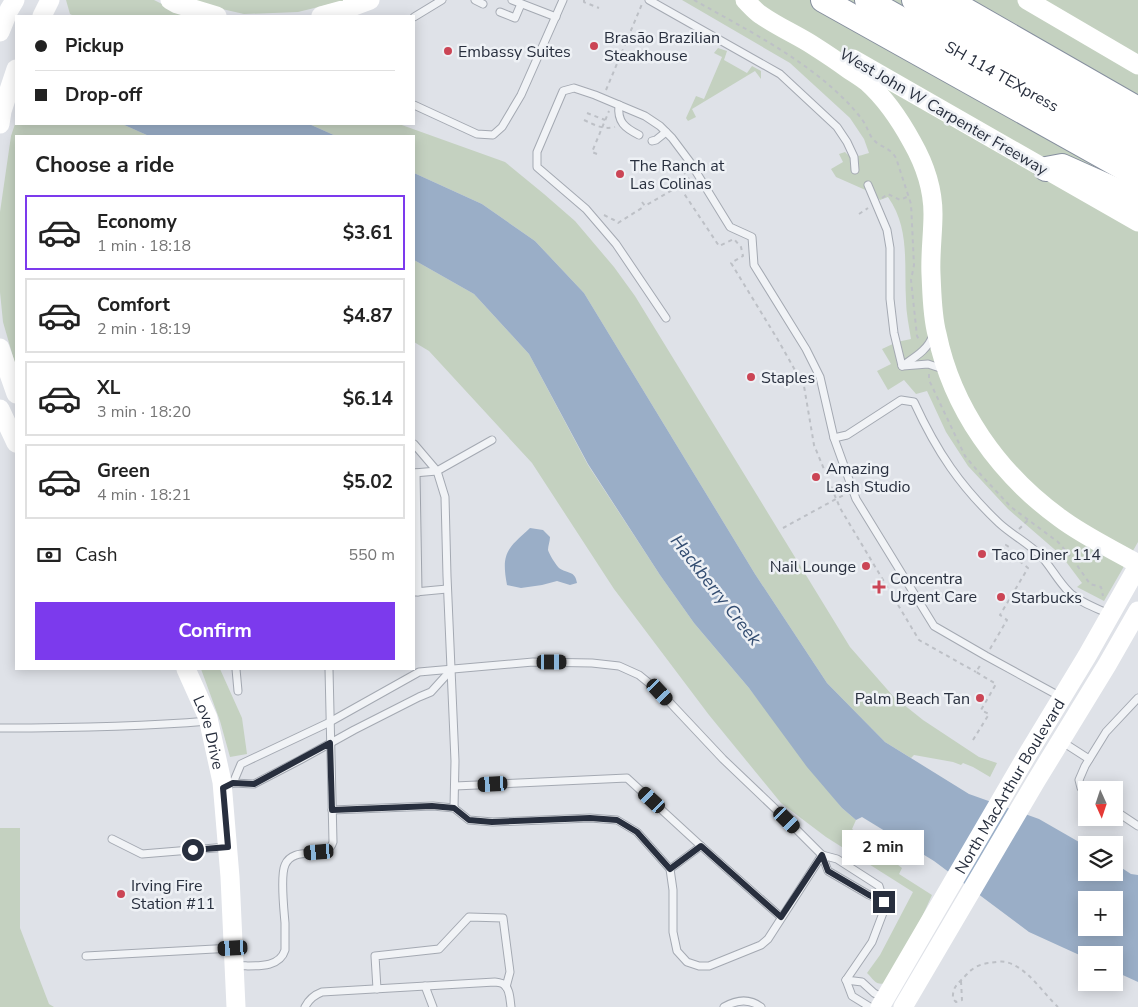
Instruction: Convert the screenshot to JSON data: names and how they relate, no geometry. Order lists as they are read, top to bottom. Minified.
{"streets":{"highway":["SH 114 TEXpress"],"main road":["West John W Carpenter Freeway","Love Drive","North MacArthur Boulevard"]},"water":["Hackberry Creek"],"places":{"other":["Brasão Brazilian Steakhouse","Embassy Suites","The Ranch at Las Colinas","Staples","Amazing Lash Studio","Taco Diner 114","Nail Lounge","Starbucks","Palm Beach Tan","Irving Fire Station #11"],"health":["Concentra Urgent Care"]},"north":"bottom","page":{"banner":["Pickup","Drop-off"],"heading":"Choose a ride","list":[{"name":"Economy","note":"1 min · 18:18","value":"$3.61"},{"name":"Comfort","note":"2 min · 18:19","value":"$4.87"},{"name":"XL","note":"3 min · 18:20","value":"$6.14"},{"name":"Green","note":"4 min · 18:21","value":"$5.02"}],"pay":["Cash","550 m"],"buttons":"Confirm","map_buttons":["+","−"],"bubble":"2 min"}}
